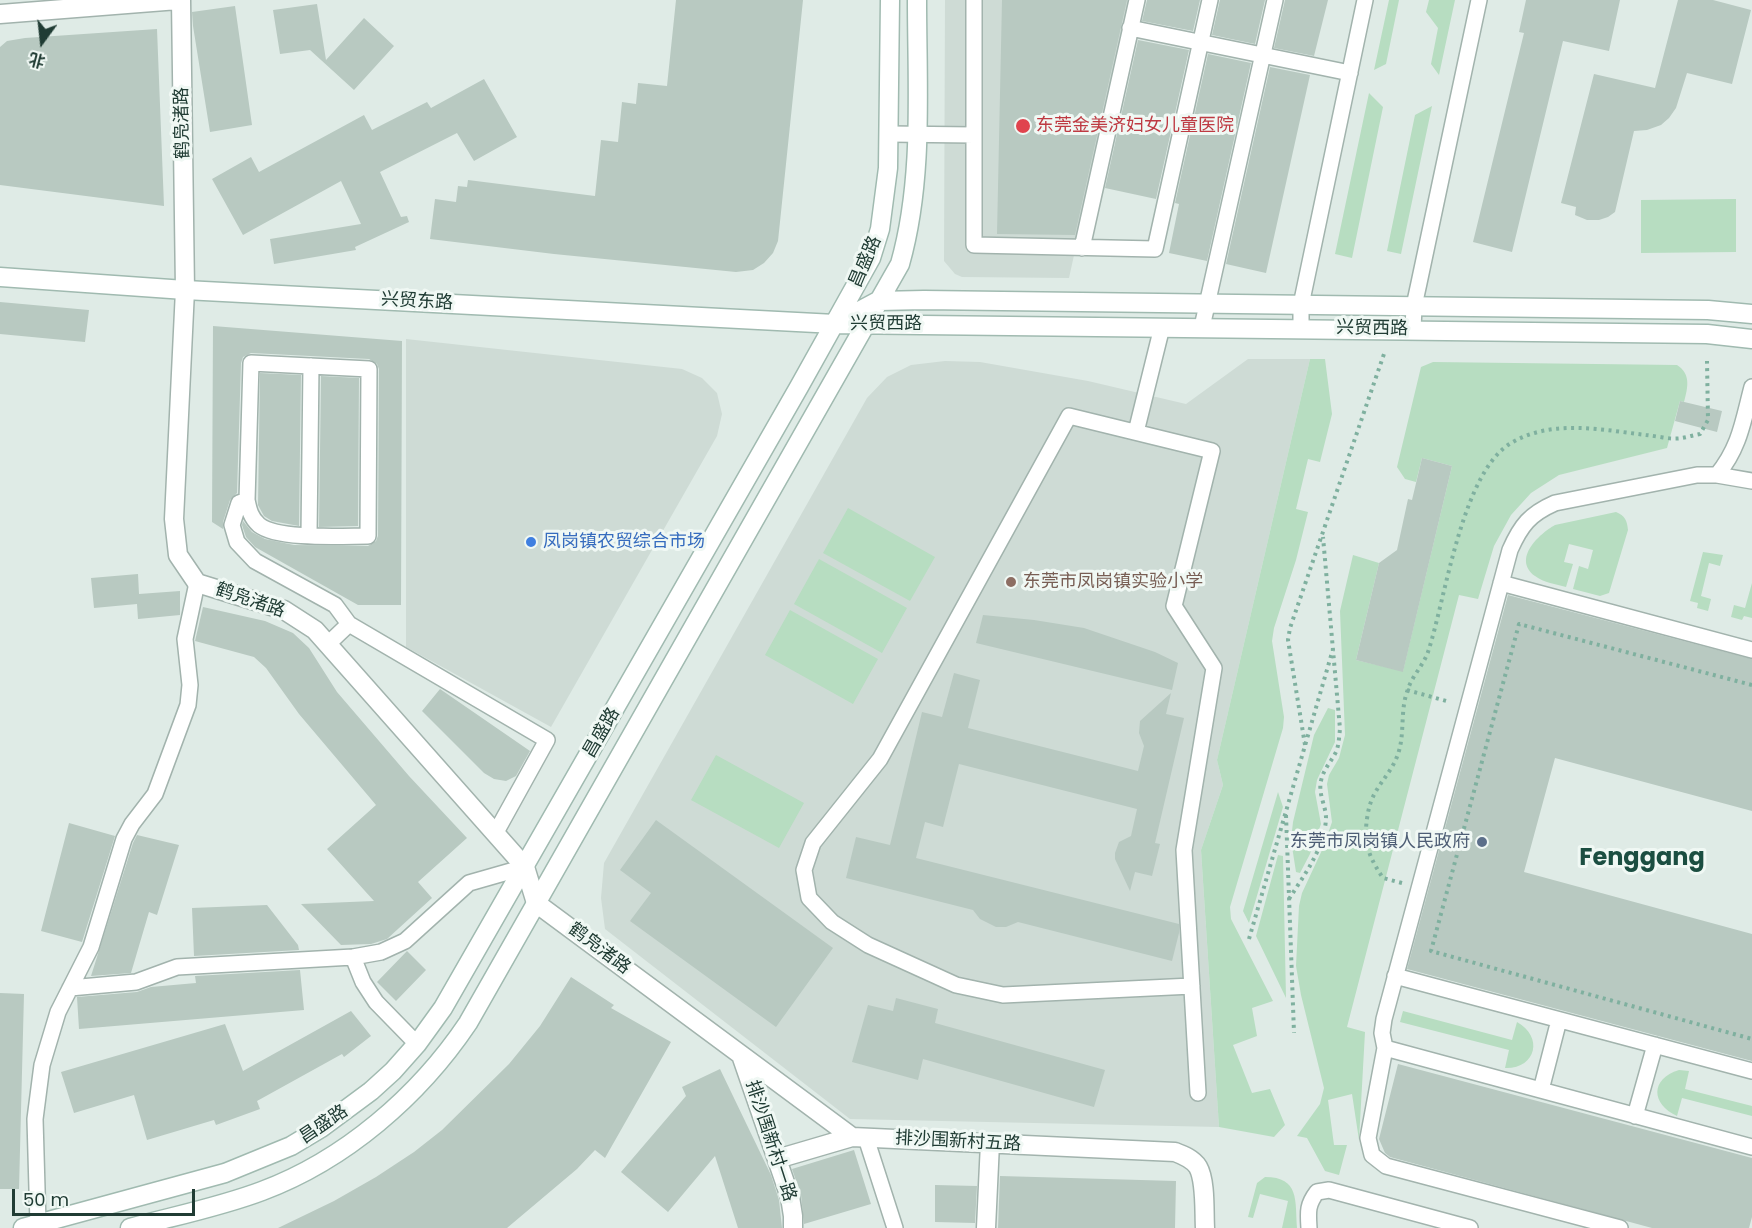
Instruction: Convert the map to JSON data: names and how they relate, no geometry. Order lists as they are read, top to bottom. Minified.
{"streets":{"street":["鹤凫渚路","昌盛路","兴贸东路","兴贸西路","排沙围新村一路","排沙围新村五路"]},"crossings":[["鹤凫渚路","昌盛路"],["鹤凫渚路","兴贸东路"],["鹤凫渚路","排沙围新村一路"],["昌盛路","兴贸东路"],["昌盛路","兴贸西路"],["兴贸东路","兴贸西路"],["排沙围新村一路","排沙围新村五路"]],"districts":["Fenggang"],"places":["东莞金美济妇女儿童医院","凤岗镇农贸综合市场","东莞市凤岗镇实验小学","东莞市凤岗镇人民政府"],"scale_bar":"50 m","north":"bottom"}
